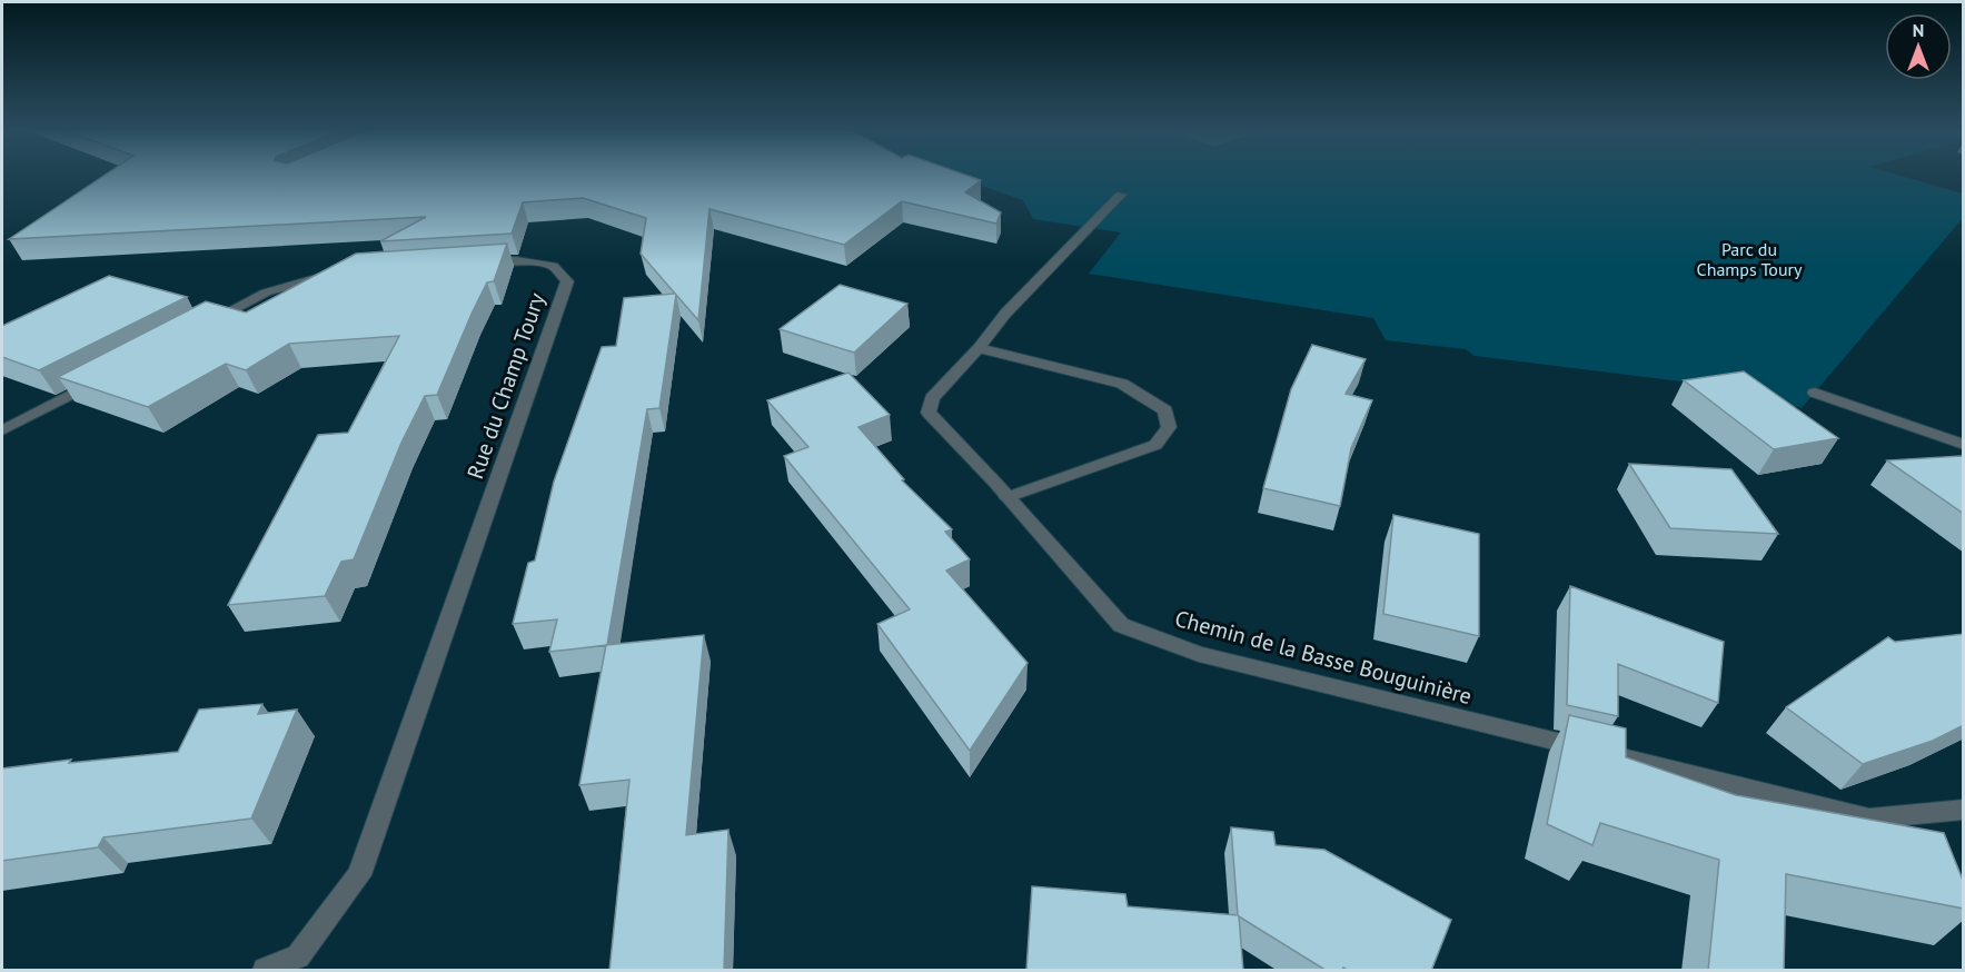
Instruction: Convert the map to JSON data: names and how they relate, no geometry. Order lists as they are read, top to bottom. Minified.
{"streets":{"street":["Rue du Champ Toury","Chemin de la Basse Bouguinière"]},"parks":["Parc du Champs Toury"],"north":"top"}
